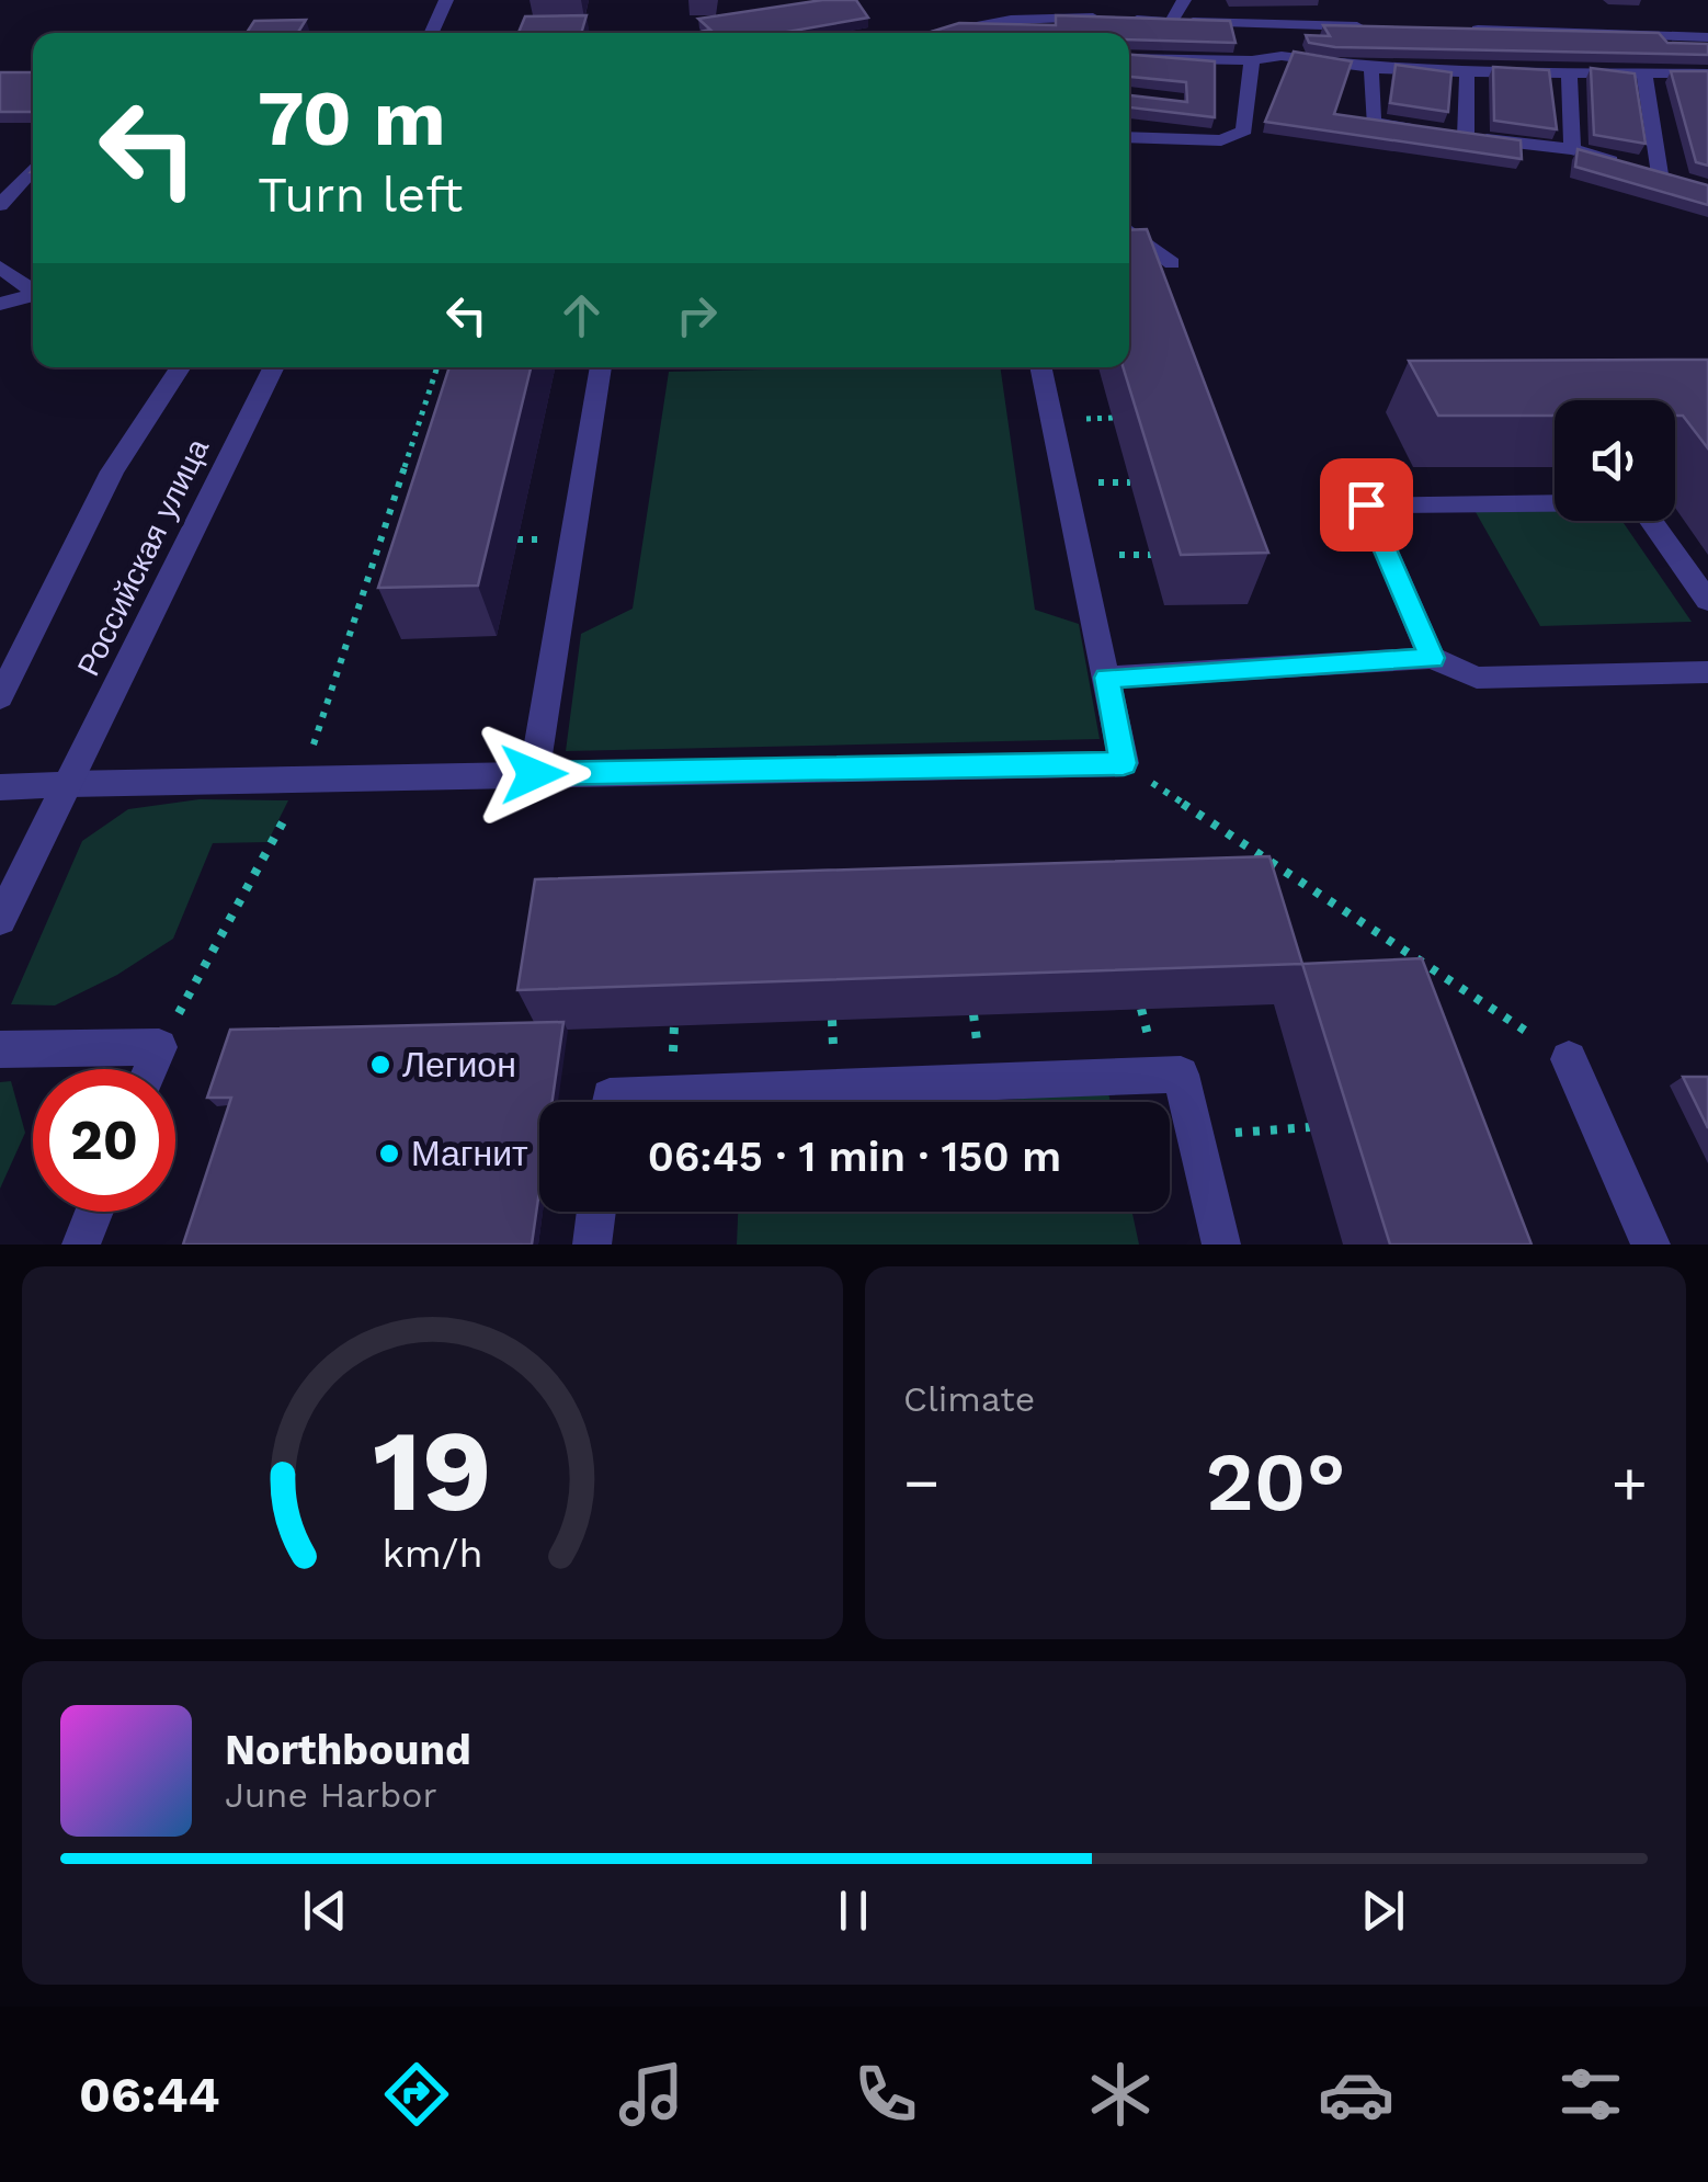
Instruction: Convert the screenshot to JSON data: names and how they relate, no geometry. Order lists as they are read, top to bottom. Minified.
{"streets":{"street":["Российская улица"]},"places":["Легион","Магнит"],"page":{"turn":["70 m","Turn left"],"limit":"20","trip":"06:45 · 1 min · 150 m","tile":"Climate","heat":["−","20°","+"],"song":["Northbound","June Harbor"],"tabs":"06:44","gauge":["19","km/h"]}}
